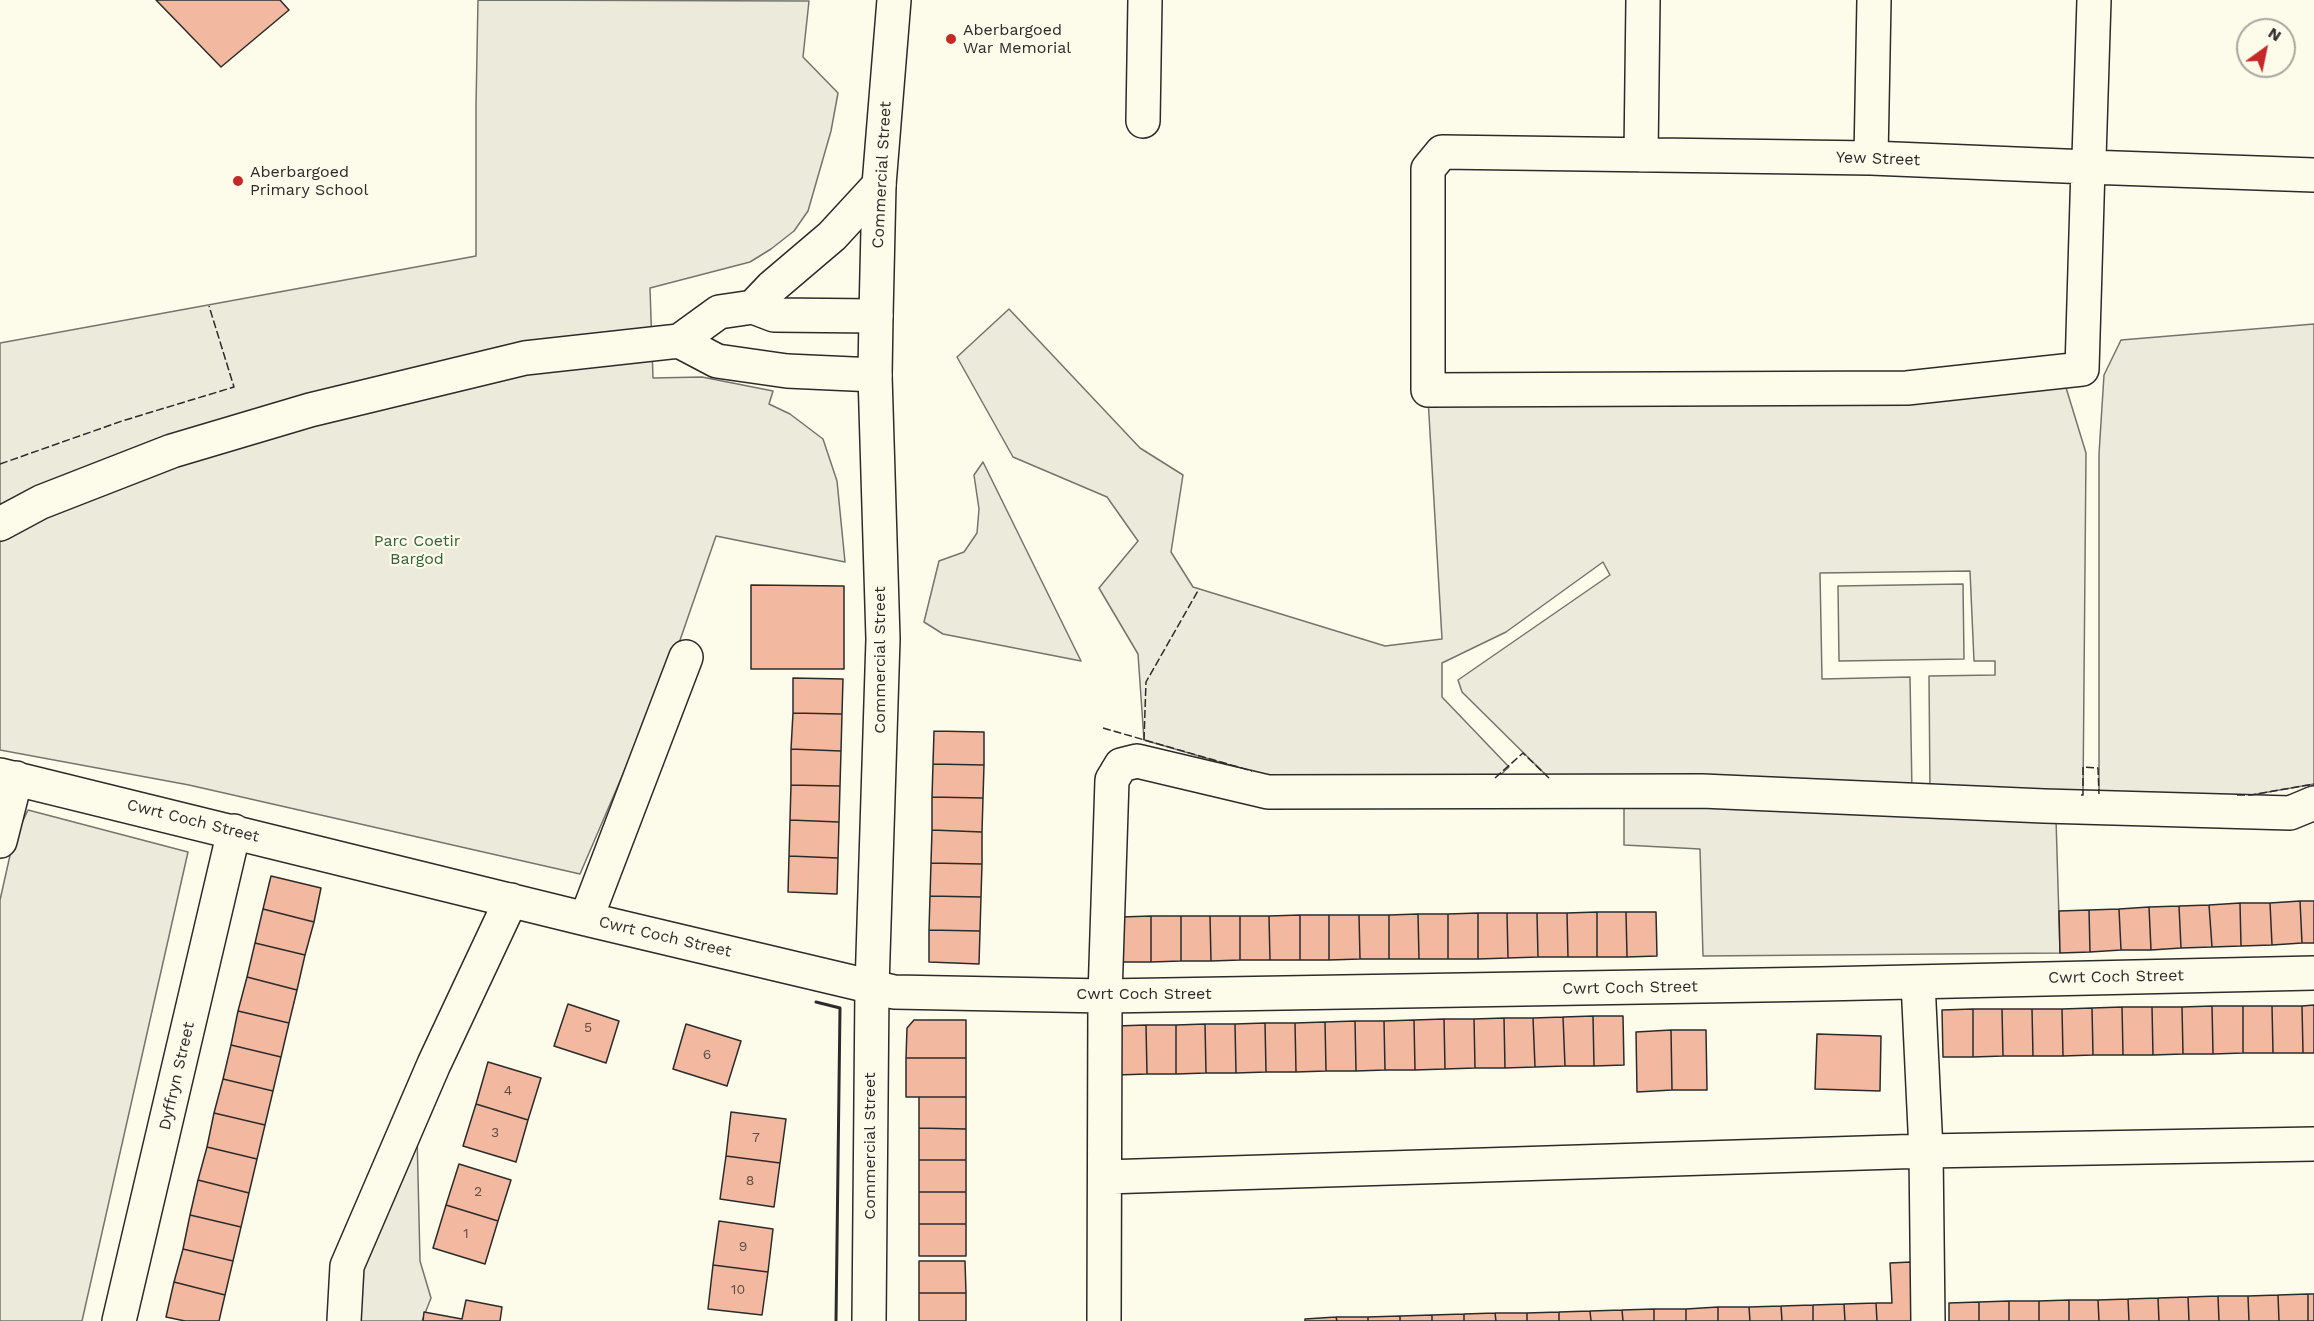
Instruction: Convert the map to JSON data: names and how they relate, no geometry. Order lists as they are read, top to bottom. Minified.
{"streets":{"street":["Yew Street","Commercial Street","Cwrt Coch Street","Dyffryn Street"]},"crossings":[["Commercial Street","Cwrt Coch Street"],["Cwrt Coch Street","Dyffryn Street"]],"parks":["Parc Coetir Bargod"],"places":["Aberbargoed War Memorial","Aberbargoed Primary School"],"house_numbers":["5","6","4","3","7","8","2","1","9","10"],"north":"top right"}
